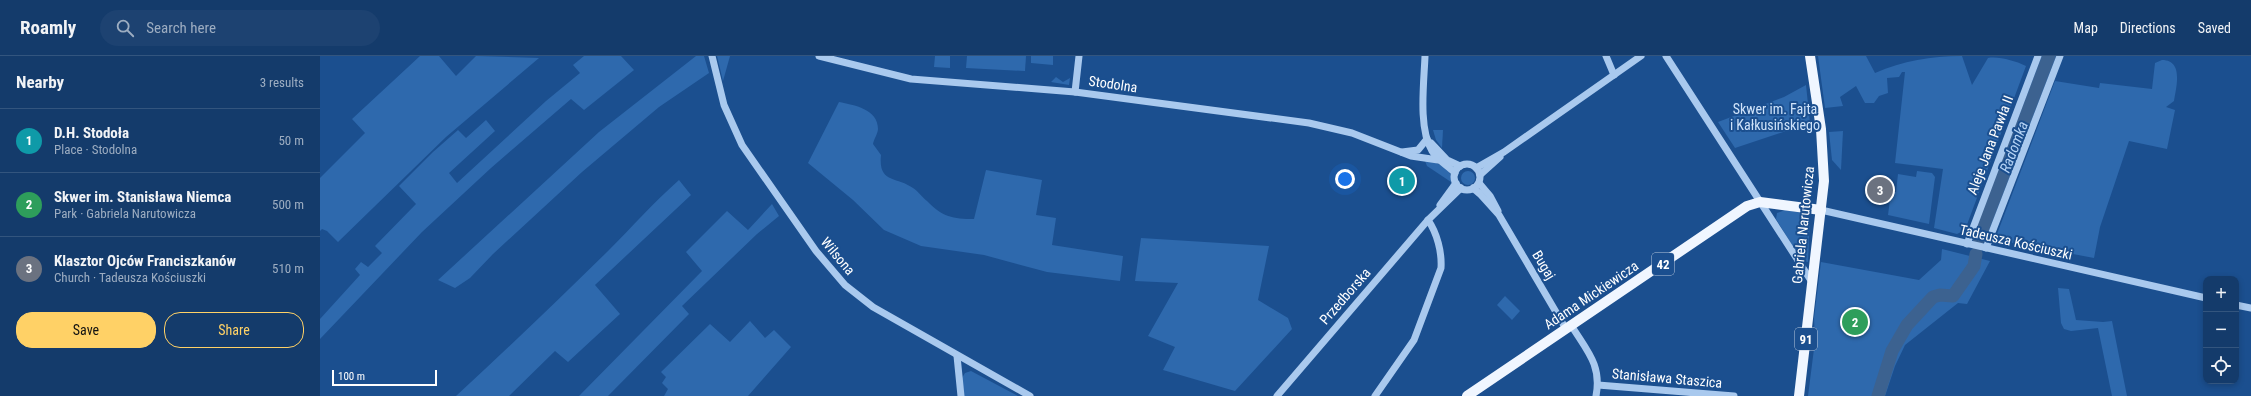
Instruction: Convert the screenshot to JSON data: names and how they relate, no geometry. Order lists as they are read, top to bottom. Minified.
{"streets":{"main road":["Gabriela Narutowicza","42","Adama Mickiewicza","91"],"street":["Stodolna","Aleje Jana Pawła II","Tadeusza Kościuszki","Wilsona","Bugaj","Przedborska","Stanisława Staszica"]},"crossings":[["Aleje Jana Pawła II","Tadeusza Kościuszki"],["Gabriela Narutowicza","Tadeusza Kościuszki"],["Gabriela Narutowicza","Adama Mickiewicza"],["Tadeusza Kościuszki","Adama Mickiewicza"],["Bugaj","Adama Mickiewicza"],["Bugaj","Przedborska"],["Bugaj","Stanisława Staszica"]],"water":["Radomka"],"parks":["Skwer im. Fajta i Kałkusińskiego"],"scale_bar":"100 m","page":{"header":"Roamly","search":"Search here","nav":["Map","Directions","Saved"],"heading":["Nearby","3 results"],"list":[{"mark":"1","name":"D.H. Stodoła","note":"Place · Stodolna","value":"50 m"},{"mark":"2","name":"Skwer im. Stanisława Niemca","note":"Park · Gabriela Narutowicza","value":"500 m"},{"mark":"3","name":"Klasztor Ojców Franciszkanów","note":"Church · Tadeusza Kościuszki","value":"510 m"}],"pins":["1","3","2"],"map_buttons":["+","−"],"buttons":["Save","Share"],"scale":"100 m"}}
